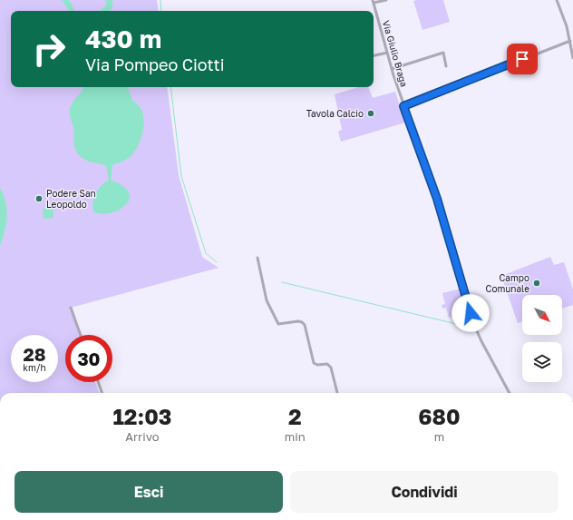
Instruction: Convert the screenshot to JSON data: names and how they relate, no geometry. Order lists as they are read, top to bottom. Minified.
{"streets":{"street":["Via Giulio Braga"]},"places":["Tavola Calcio","Podere San Leopoldo","Campo Comunale"],"north":"bottom right","page":{"turn":["430 m","Via Pompeo Ciotti"],"speed":"28 km/h","limit":"30","eta":["12:03","Arrivo","2","min","680","m"],"buttons":["Esci","Condividi"]}}
